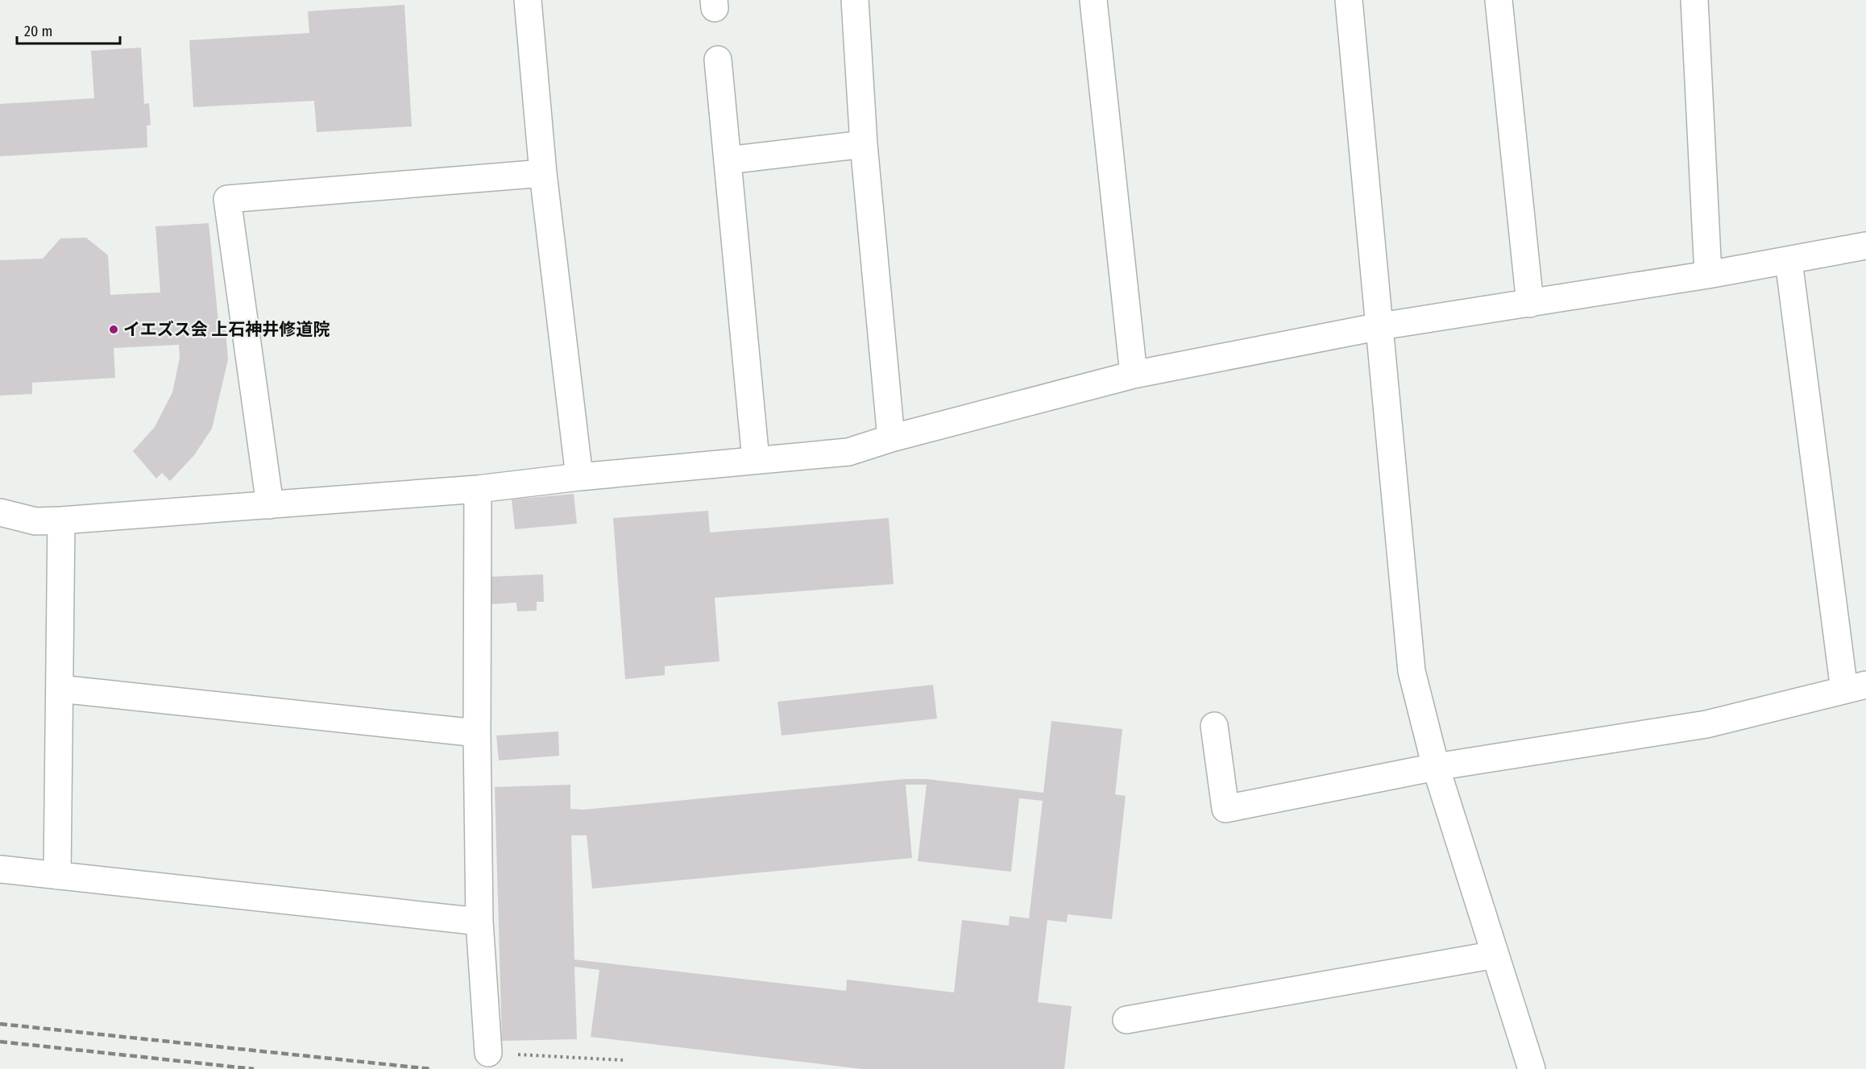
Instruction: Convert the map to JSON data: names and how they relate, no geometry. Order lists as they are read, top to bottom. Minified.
{"places":["イエズス会 上石神井修道院"],"scale_bar":"20 m"}
